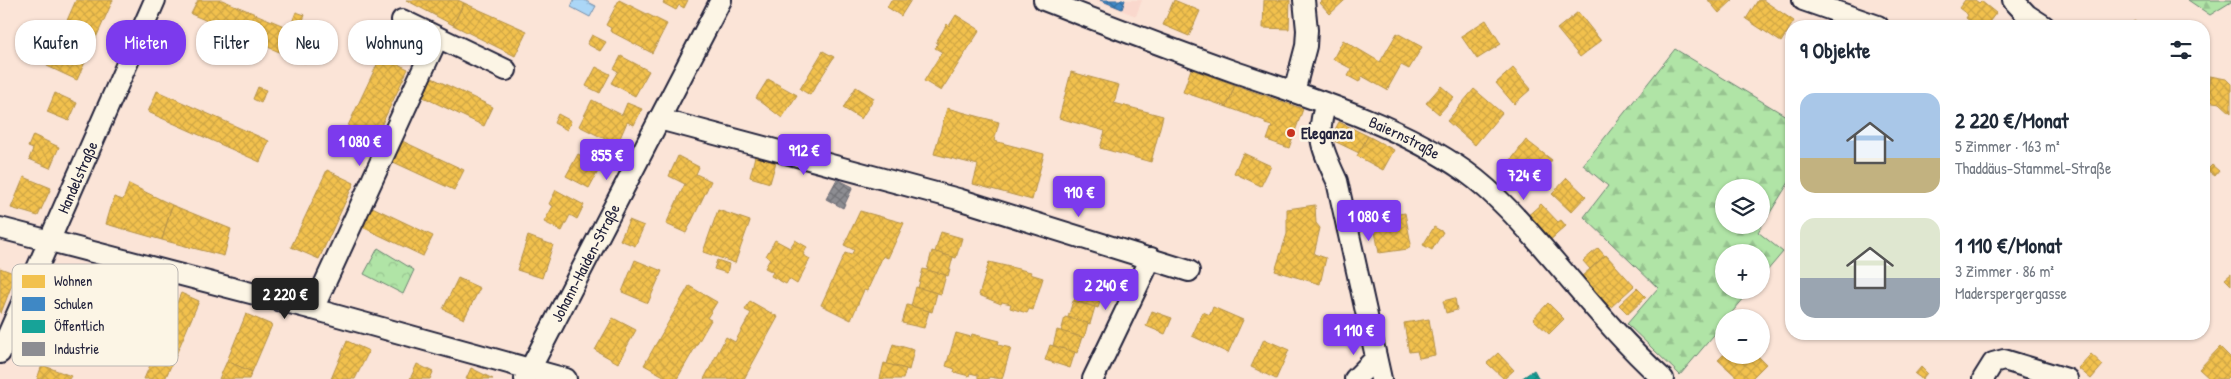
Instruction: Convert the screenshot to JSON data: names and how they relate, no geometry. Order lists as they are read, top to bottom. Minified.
{"streets":{"street":["Baiernstraße","Handelstraße","Johann-Haiden-Straße"]},"places":["Eleganza"],"legend":["Wohnen","Schulen","Öffentlich","Industrie"],"page":{"chip":["Kaufen","Mieten","Filter","Neu","Wohnung"],"heading":"9 Objekte","list":[{"name":"2 220 €/Monat","note":"5 Zimmer · 163 m² · Thaddäus-Stammel-Straße"},{"name":"1 110 €/Monat","note":"3 Zimmer · 86 m² · Maderspergergasse"}],"price":["1 080 €","912 €","855 €","724 €","910 €","1 080 €","2 240 €","2 220 €","1 110 €"],"map_buttons":["+","−"]}}
